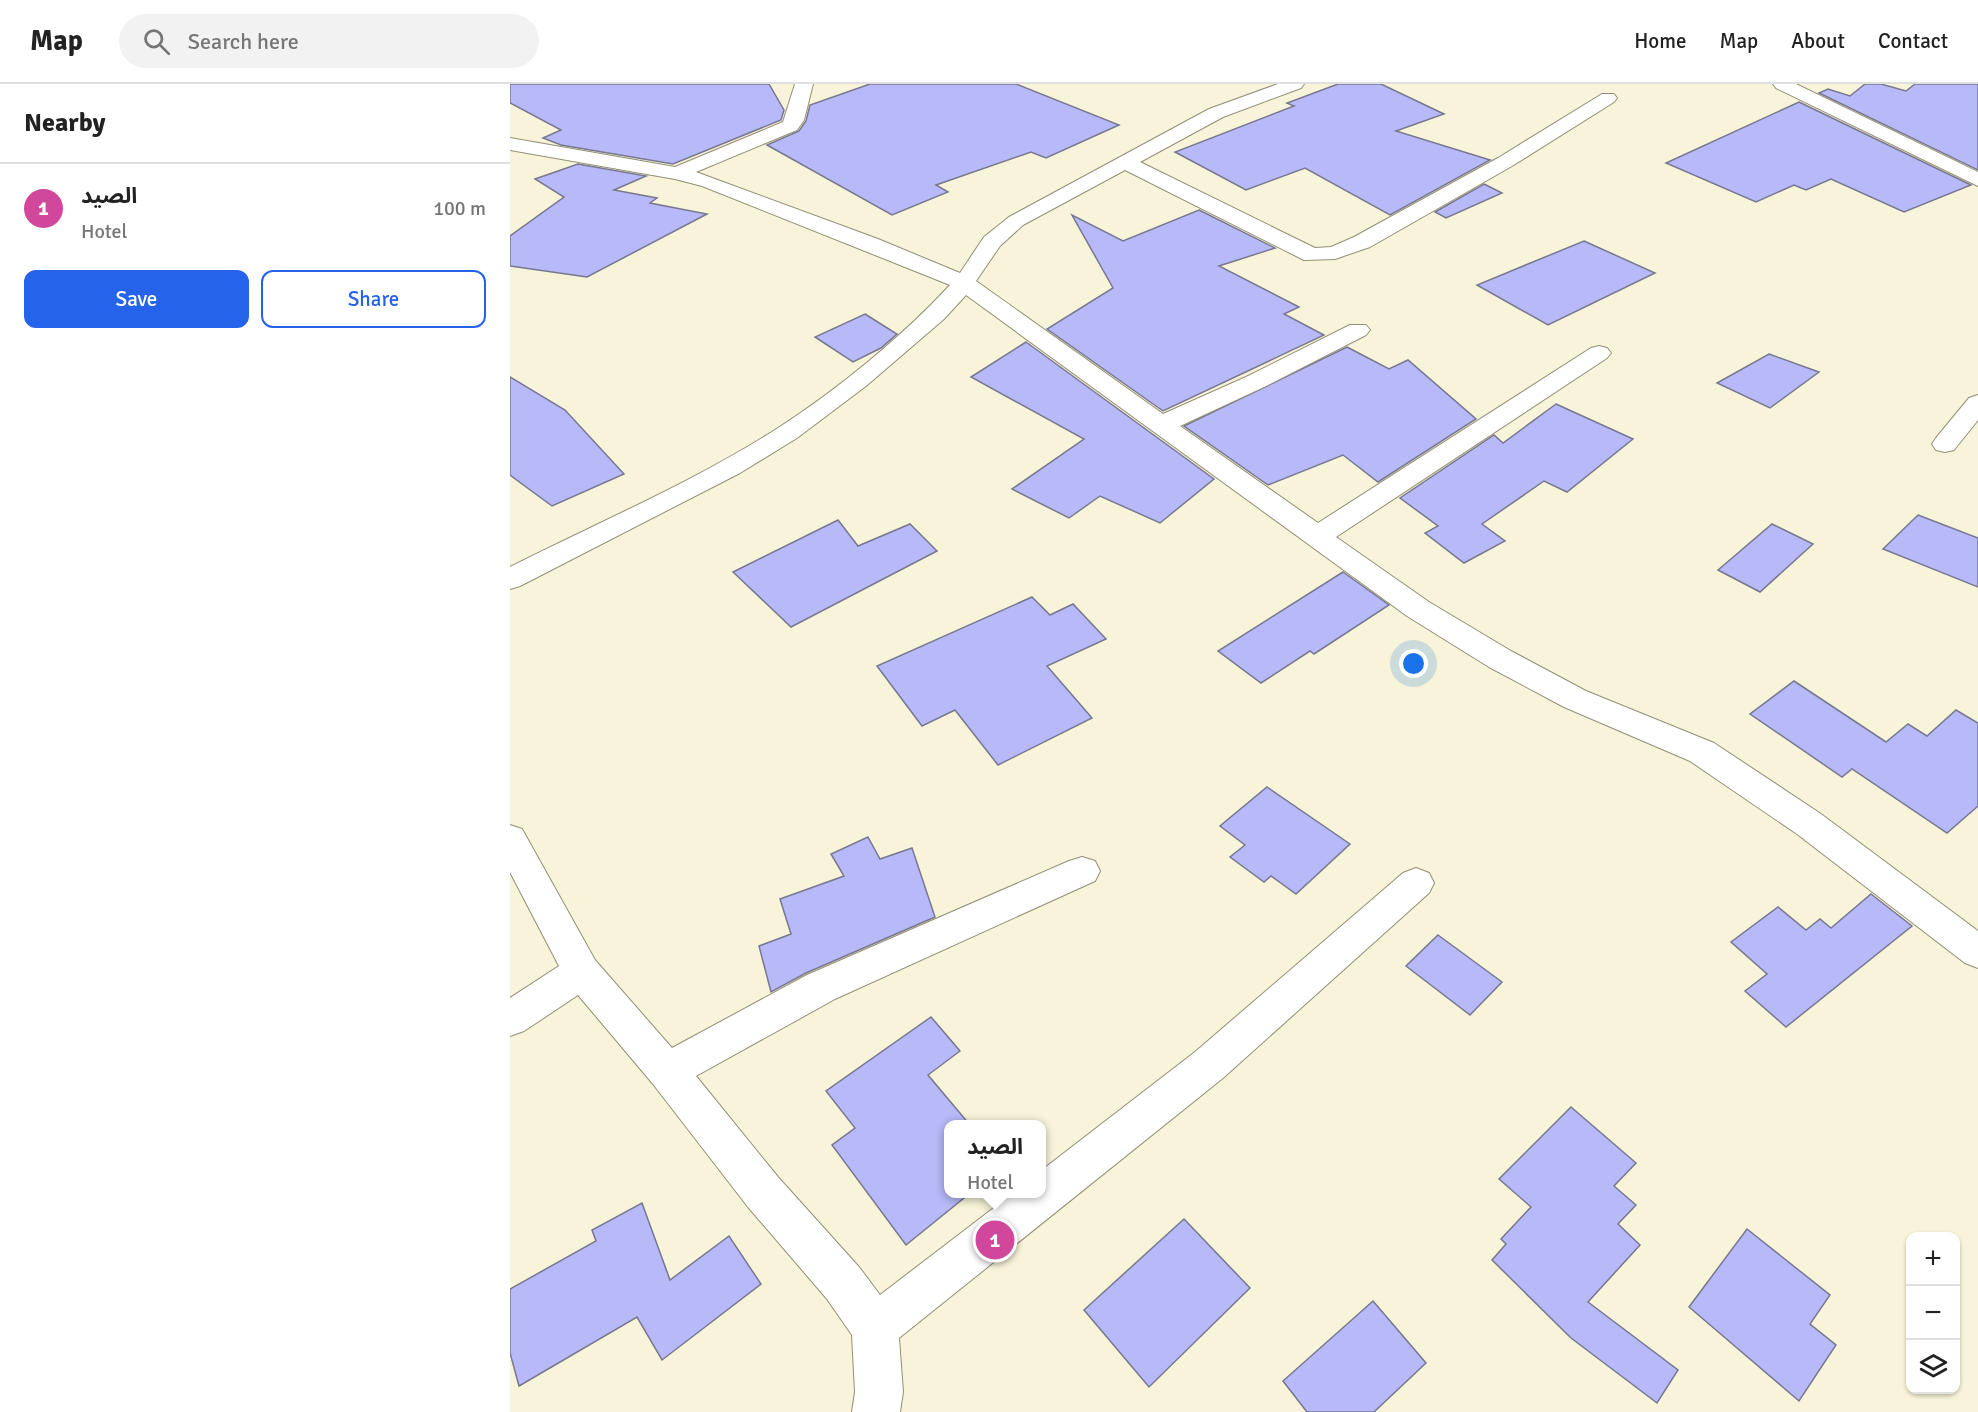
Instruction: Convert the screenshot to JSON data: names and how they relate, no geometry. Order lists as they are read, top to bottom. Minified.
{"page":{"header":"Map","search":"Search here","nav":["Home","Map","About","Contact"],"heading":"Nearby","list":[{"mark":"1","name":"الصيد","note":"Hotel","value":"100 m"}],"buttons":["Save","Share"],"popup":["الصيد","Hotel"],"pins":"1","map_buttons":["+","−"]}}
